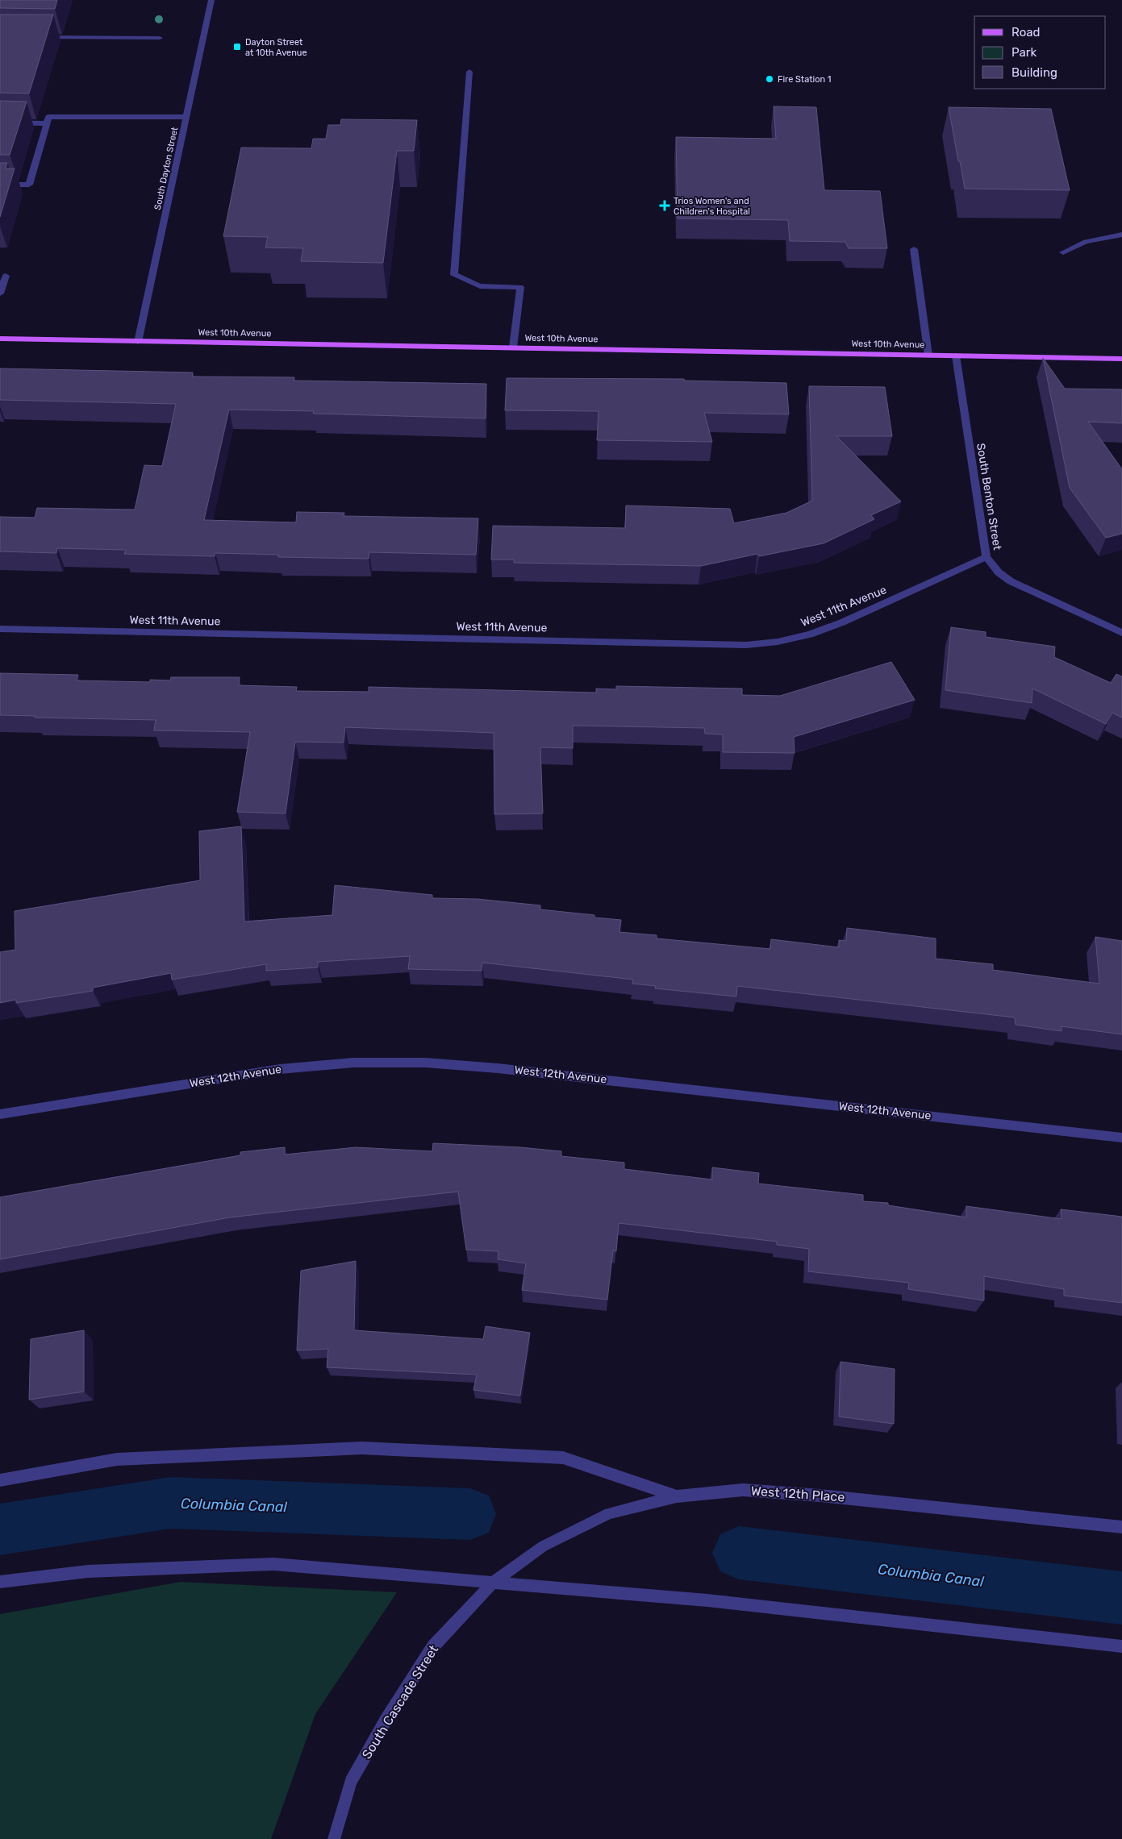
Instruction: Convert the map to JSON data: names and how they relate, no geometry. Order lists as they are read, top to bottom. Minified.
{"streets":{"main road":["West 10th Avenue"],"street":["South Dayton Street","South Benton Street","West 11th Avenue","West 12th Avenue","West 12th Place","South Cascade Street"]},"crossings":[["South Dayton Street","West 10th Avenue"],["West 10th Avenue","South Benton Street"],["South Benton Street","West 11th Avenue"],["West 12th Place","South Cascade Street"]],"water":["Columbia Canal"],"places":{"transit":["Dayton Street at 10th Avenue"],"other":["Fire Station 1"],"health":["Trios Women's and Children's Hospital"]},"legend":["Road","Park","Building"]}
